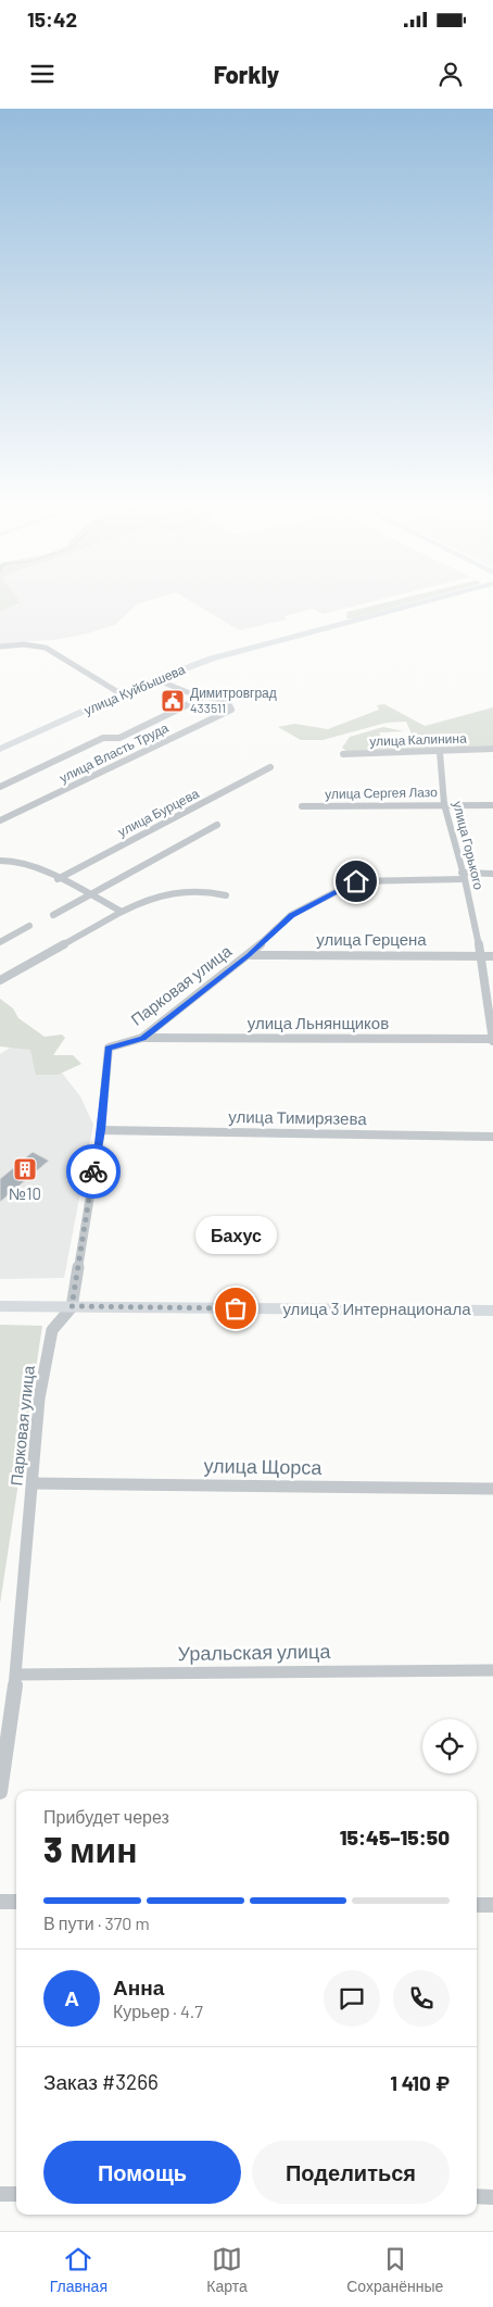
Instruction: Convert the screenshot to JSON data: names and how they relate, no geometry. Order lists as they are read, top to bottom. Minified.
{"streets":{"main road":["улица Куйбышева","улица 3 Интернационала"],"street":["улица Калинина","улица Власть Труда","улица Сергея Лазо","улица Бурцева","улица Горького","улица Герцена","Парковая улица","улица Льнянщиков","улица Тимирязева","улица Щорса","Уральская улица"]},"crossings":[["улица Калинина","улица Горького"],["улица Сергея Лазо","улица Горького"],["улица Горького","улица Герцена"],["улица Горького","улица Льнянщиков"],["улица Герцена","Парковая улица"],["Парковая улица","улица Льнянщиков"],["Парковая улица","улица Тимирязева"],["Парковая улица","улица 3 Интернационала"],["Парковая улица","улица Щорса"],["Парковая улица","Уральская улица"]],"places":{"public building":["Димитровград 433511"],"building":["№10"],"other":["Бахус"]},"page":{"status":"15:42","header":"Forkly","bubble":"Бахус","heading":["3 мин","Прибудет через","15:45–15:50"],"panel":["Анна","Курьер · 4.7","Заказ #3266","1 410 ₽"],"bar":"В пути · 370 m","round":"А","buttons":["Помощь","Поделиться"],"tabs":["Главная","Карта","Сохранённые"]}}
